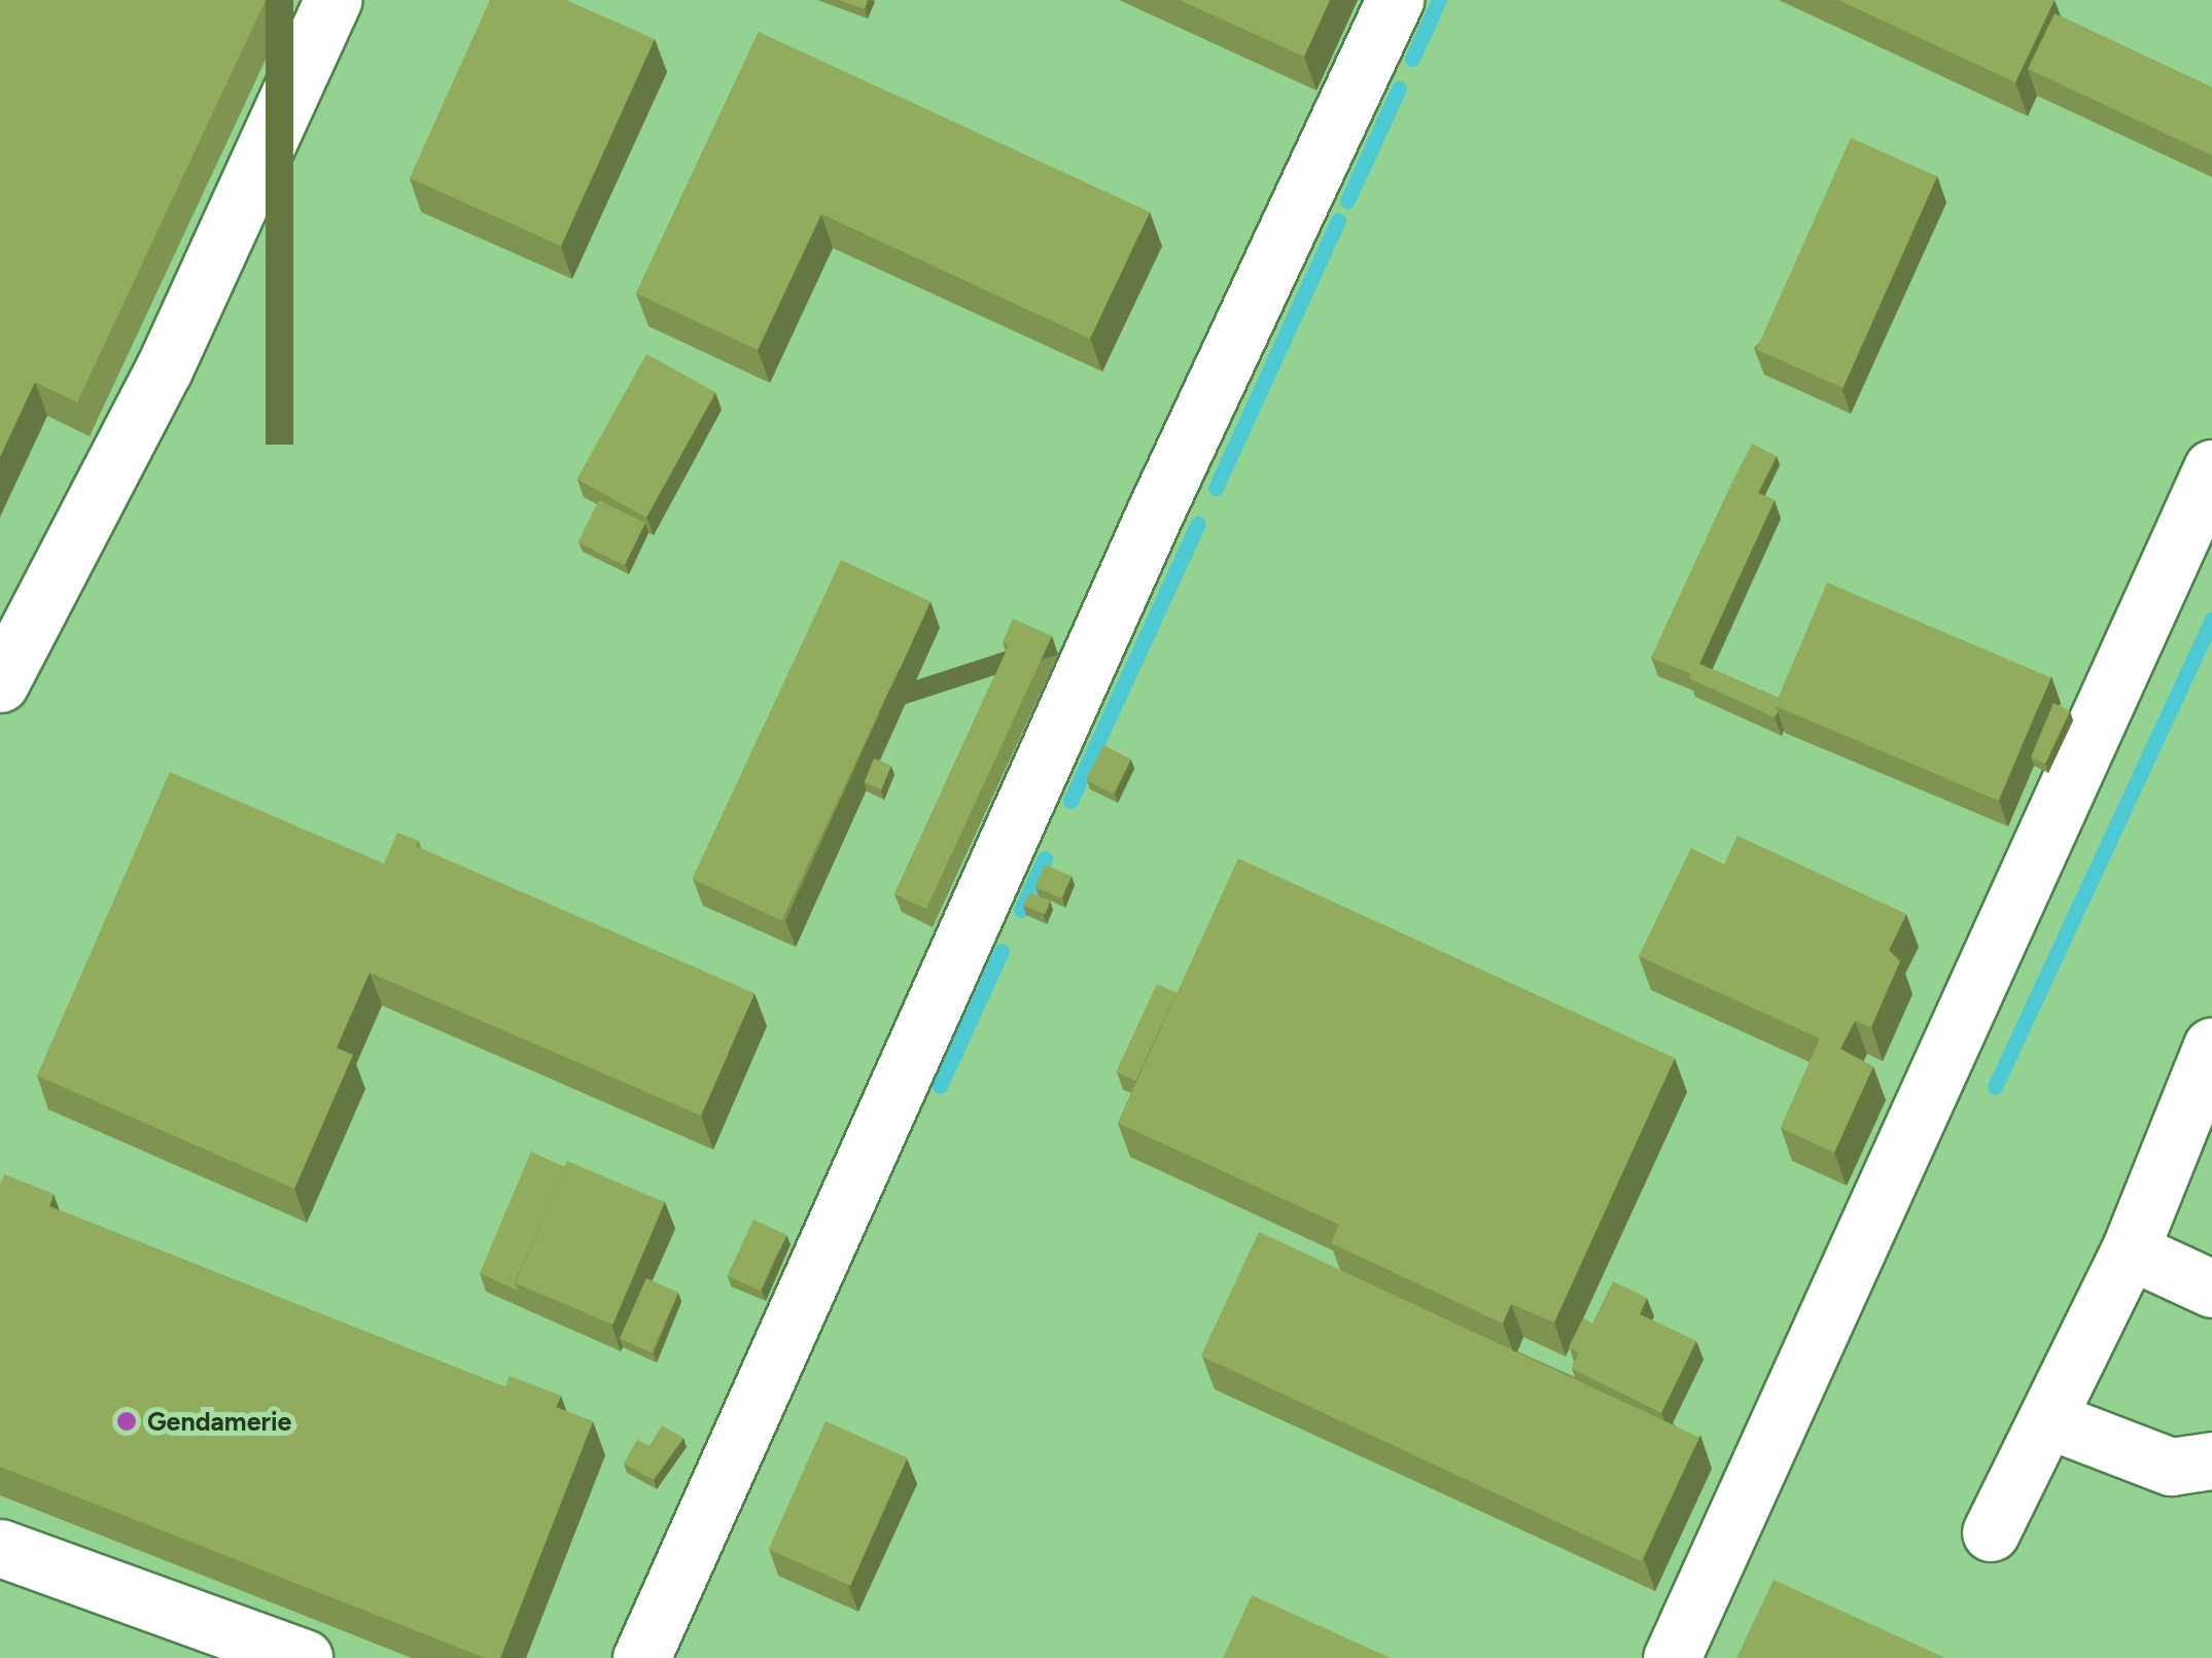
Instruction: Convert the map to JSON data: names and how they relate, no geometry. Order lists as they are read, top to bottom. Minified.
{"places":["Gendamerie"]}
